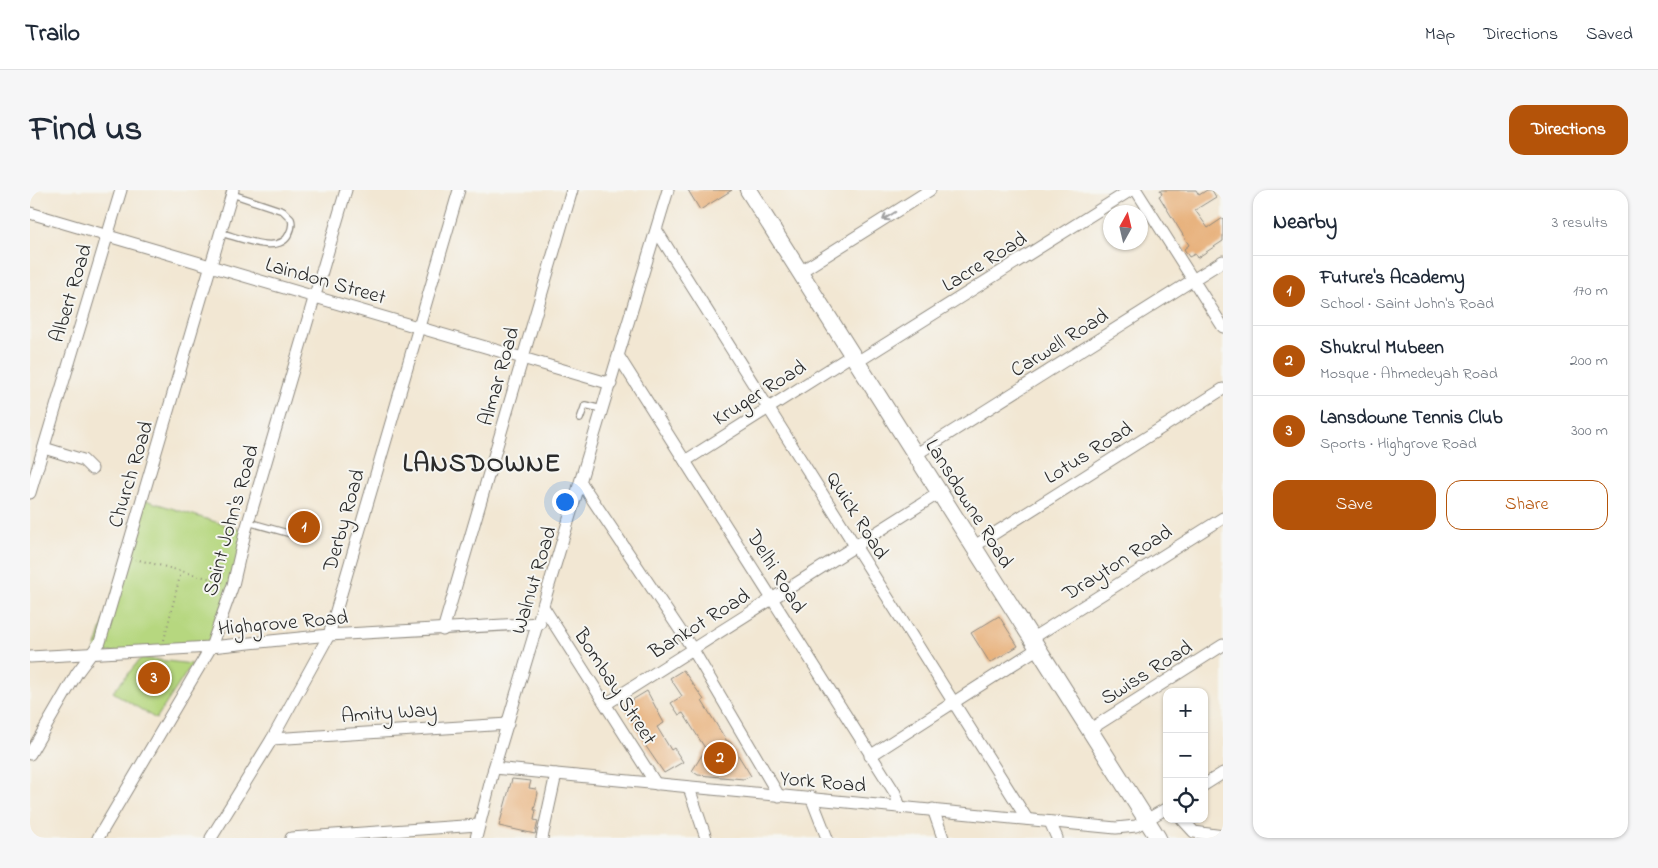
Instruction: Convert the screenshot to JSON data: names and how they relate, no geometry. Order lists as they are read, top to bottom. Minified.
{"streets":{"street":["Lacre Road","Laindon Street","Albert Road","Carwell Road","Almar Road","Kruger Road","Lotus Road","Church Road","Lansdowne Road","Quick Road","Saint John's Road","Derby Road","Drayton Road","Delhi Road","Walnut Road","Highgrove Road","Bankot Road","Swiss Road","Bombay Street","Amity Way","York Road"]},"crossings":[["Lacre Road","Kruger Road"],["Lacre Road","Lansdowne Road"],["Laindon Street","Albert Road"],["Laindon Street","Almar Road"],["Laindon Street","Church Road"],["Laindon Street","Saint John's Road"],["Laindon Street","Derby Road"],["Laindon Street","Walnut Road"],["Carwell Road","Lansdowne Road"],["Almar Road","Highgrove Road"],["Kruger Road","Lansdowne Road"],["Kruger Road","Quick Road"],["Kruger Road","Delhi Road"],["Lotus Road","Lansdowne Road"],["Church Road","Highgrove Road"],["Lansdowne Road","Drayton Road"],["Lansdowne Road","Bankot Road"],["Lansdowne Road","Swiss Road"],["Lansdowne Road","York Road"],["Quick Road","Drayton Road"],["Quick Road","Walnut Road"],["Quick Road","Bankot Road"],["Quick Road","York Road"],["Saint John's Road","Highgrove Road"],["Derby Road","Highgrove Road"],["Derby Road","Amity Way"],["Drayton Road","Delhi Road"],["Delhi Road","Walnut Road"],["Delhi Road","Bankot Road"],["Delhi Road","York Road"],["Walnut Road","Highgrove Road"],["Walnut Road","Bombay Street"],["Walnut Road","Amity Way"],["Walnut Road","York Road"],["Bankot Road","Bombay Street"],["Bombay Street","York Road"]],"districts":["LANSDOWNE"],"north":"top","page":{"header":"Trailo","nav":["Map","Directions","Saved"],"title":"Find us","buttons":["Directions",["Save","Share"]],"heading":["Nearby","3 results"],"list":[{"mark":"1","name":"Future's Academy","note":"School · Saint John's Road","value":"170 m"},{"mark":"2","name":"Shukrul Mubeen","note":"Mosque · Ahmedeyah Road","value":"200 m"},{"mark":"3","name":"Lansdowne Tennis Club","note":"Sports · Highgrove Road","value":"300 m"}],"pins":["1","3","2"],"map_buttons":["+","−"]}}
